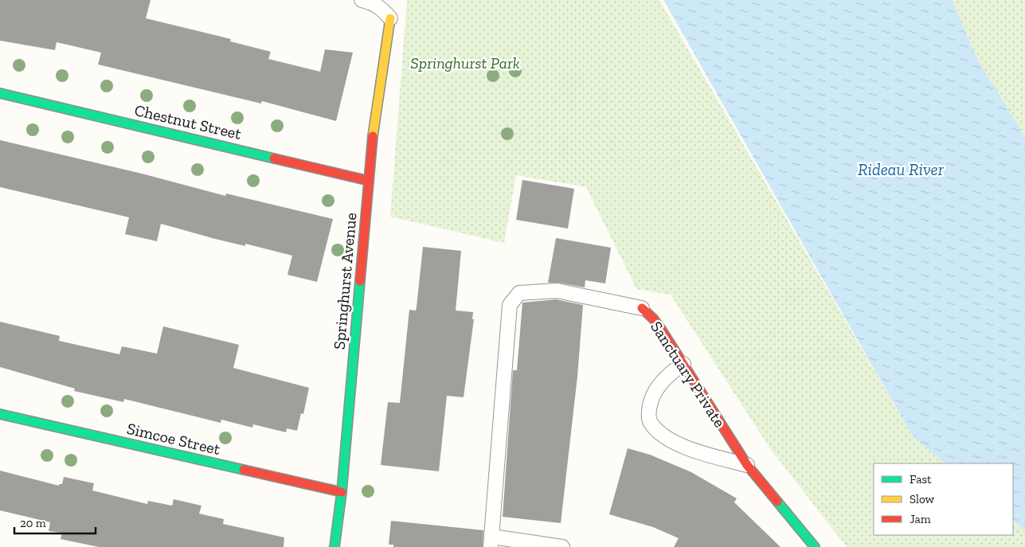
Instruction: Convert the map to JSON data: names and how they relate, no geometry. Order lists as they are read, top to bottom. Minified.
{"streets":{"street":["Chestnut Street","Springhurst Avenue","Sanctuary Private","Simcoe Street"]},"crossings":[["Chestnut Street","Springhurst Avenue"],["Springhurst Avenue","Simcoe Street"]],"water":["Rideau River"],"parks":["Springhurst Park"],"legend":["Fast","Slow","Jam"],"scale_bar":"20 m"}
